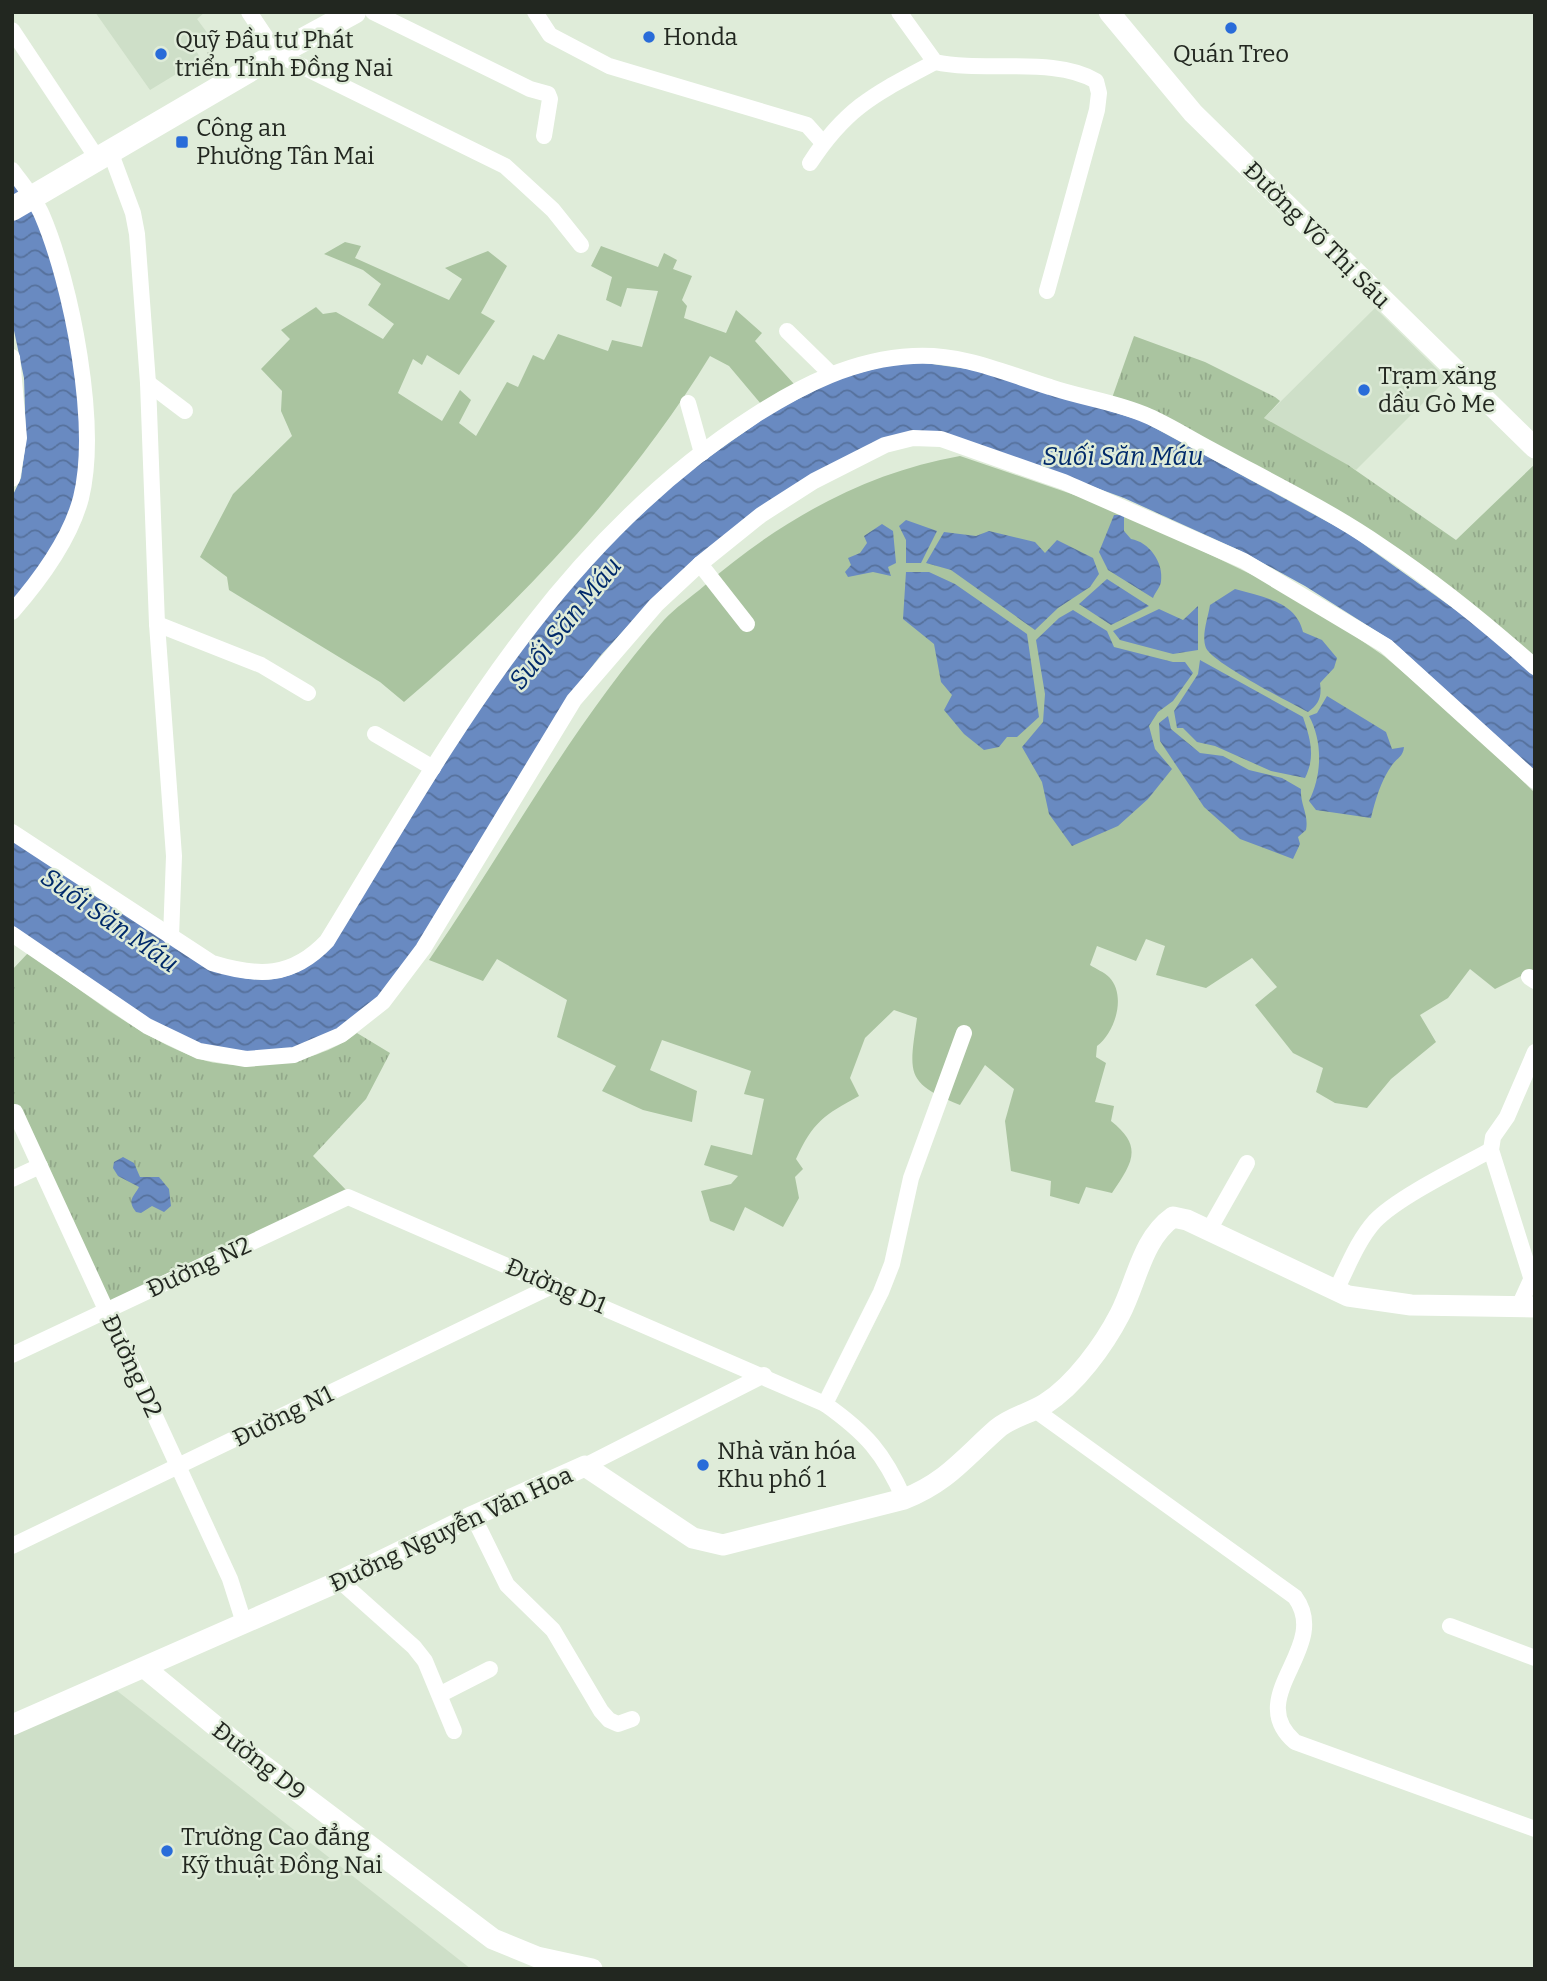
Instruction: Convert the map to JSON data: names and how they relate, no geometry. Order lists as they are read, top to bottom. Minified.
{"streets":{"street":["Đường Võ Thị Sáu","Đường N2","Đường D1","Đường D2","Đường N1","Đường Nguyễn Văn Hoa","Đường D9"]},"crossings":[["Đường N2","Đường D1"],["Đường N2","Đường D2"],["Đường D1","Đường N1"],["Đường D1","Đường Nguyễn Văn Hoa"],["Đường D2","Đường N1"],["Đường D2","Đường Nguyễn Văn Hoa"],["Đường Nguyễn Văn Hoa","Đường D9"]],"water":["Suối Săn Máu"],"places":{"other":["Quán Treo","Honda","Quỹ Đầu tư Phát triển Tỉnh Đồng Nai","Trạm xăng dầu Gò Me","Nhà văn hóa Khu phố 1","Trường Cao đẳng Kỹ thuật Đồng Nai"],"transit":["Công an Phường Tân Mai"]}}
